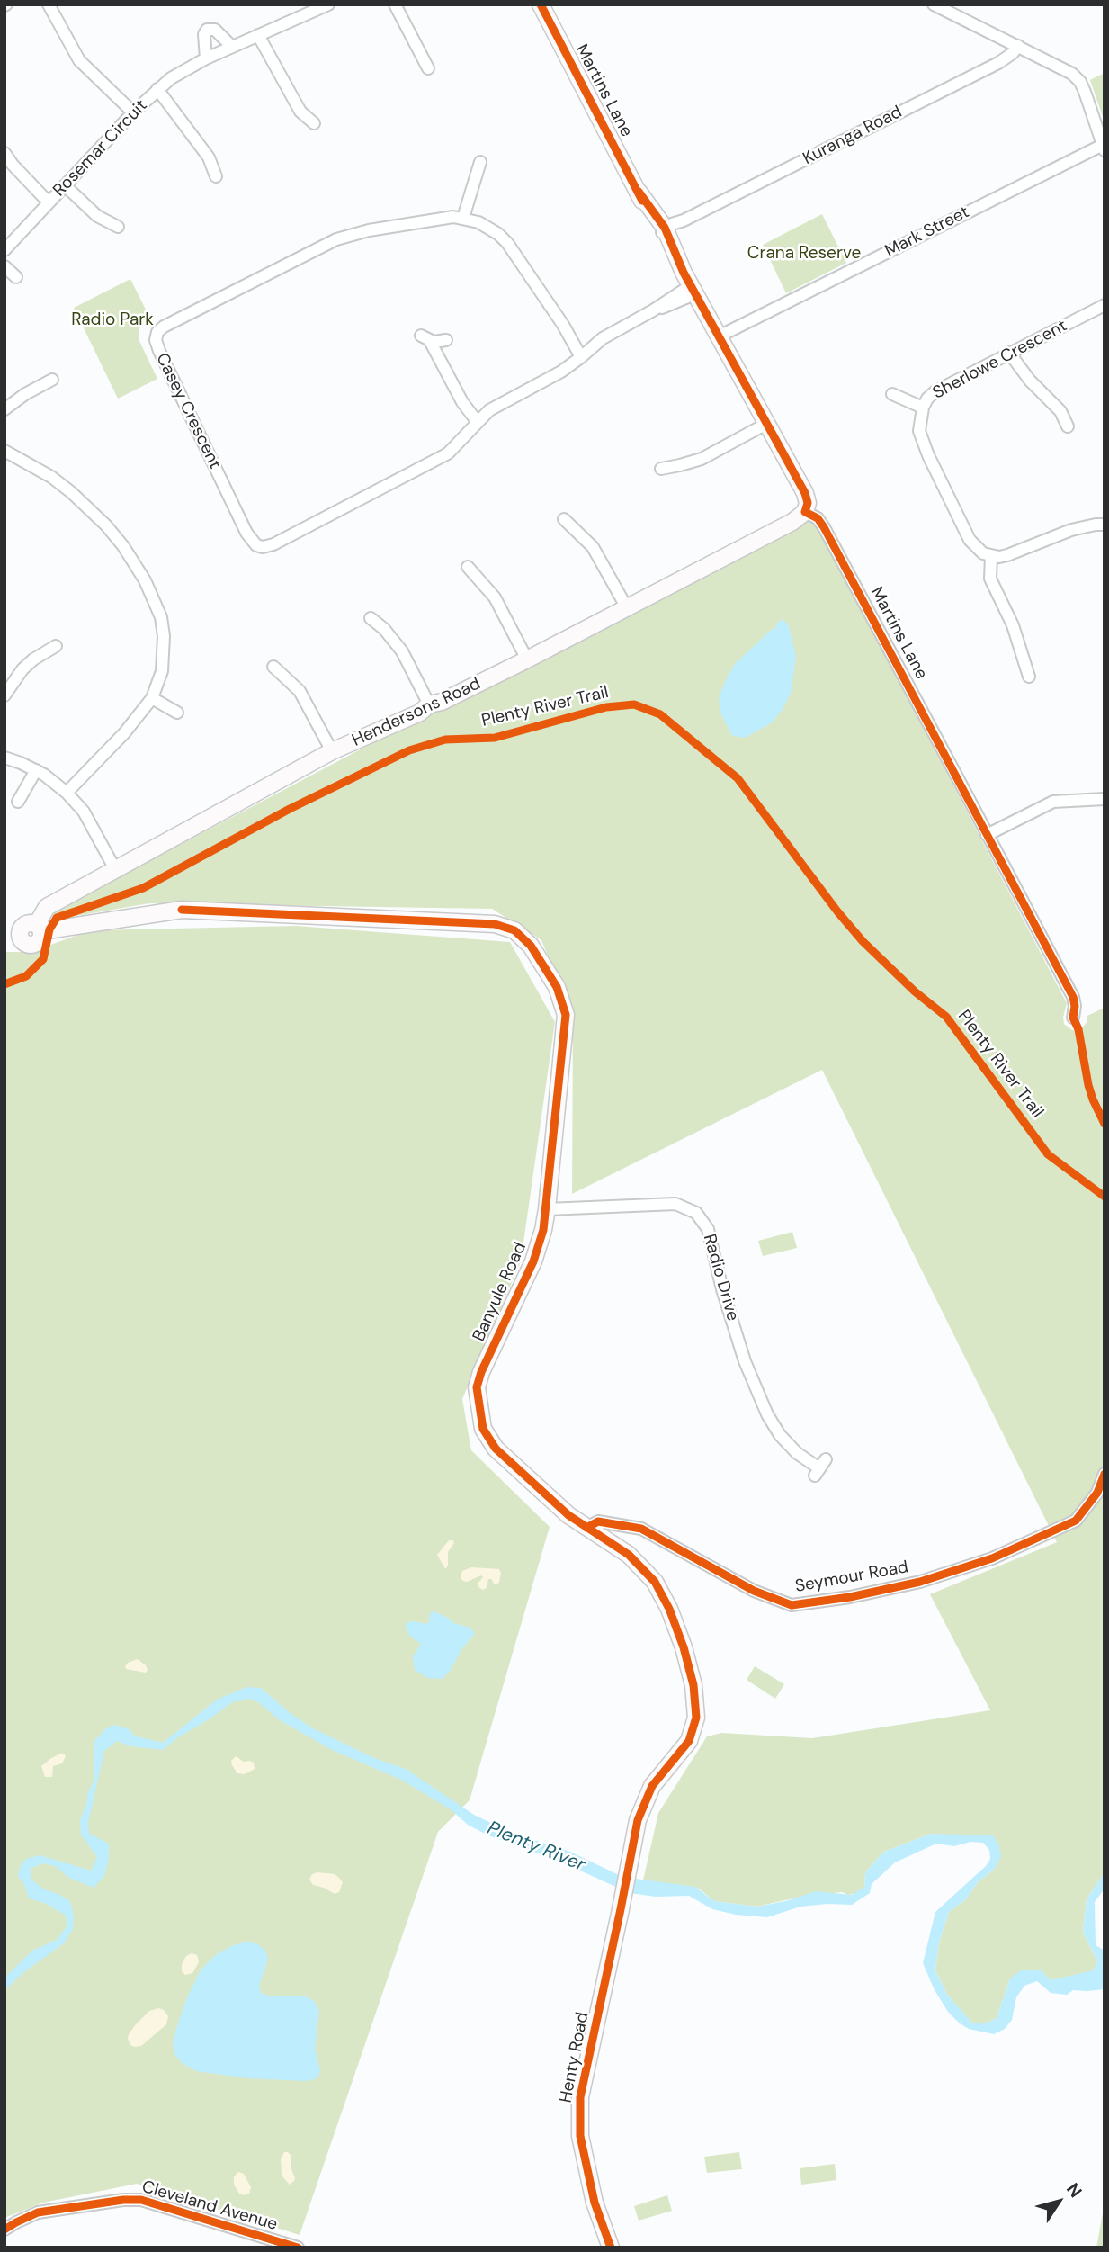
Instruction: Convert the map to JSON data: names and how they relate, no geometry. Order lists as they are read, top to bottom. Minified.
{"streets":{"street":["Martins Lane","Kuranga Road","Rosemar Circuit","Mark Street","Sherlowe Crescent","Casey Crescent","Hendersons Road","Radio Drive","Banyule Road","Seymour Road","Henty Road","Cleveland Avenue"],"cycle path":["Plenty River Trail"]},"crossings":[["Martins Lane","Kuranga Road"],["Martins Lane","Mark Street"],["Martins Lane","Casey Crescent"],["Martins Lane","Hendersons Road"],["Hendersons Road","Banyule Road"],["Radio Drive","Banyule Road"],["Banyule Road","Seymour Road"],["Banyule Road","Henty Road"]],"water":["Plenty River"],"parks":["Crana Reserve","Radio Park"],"north":"top right"}
